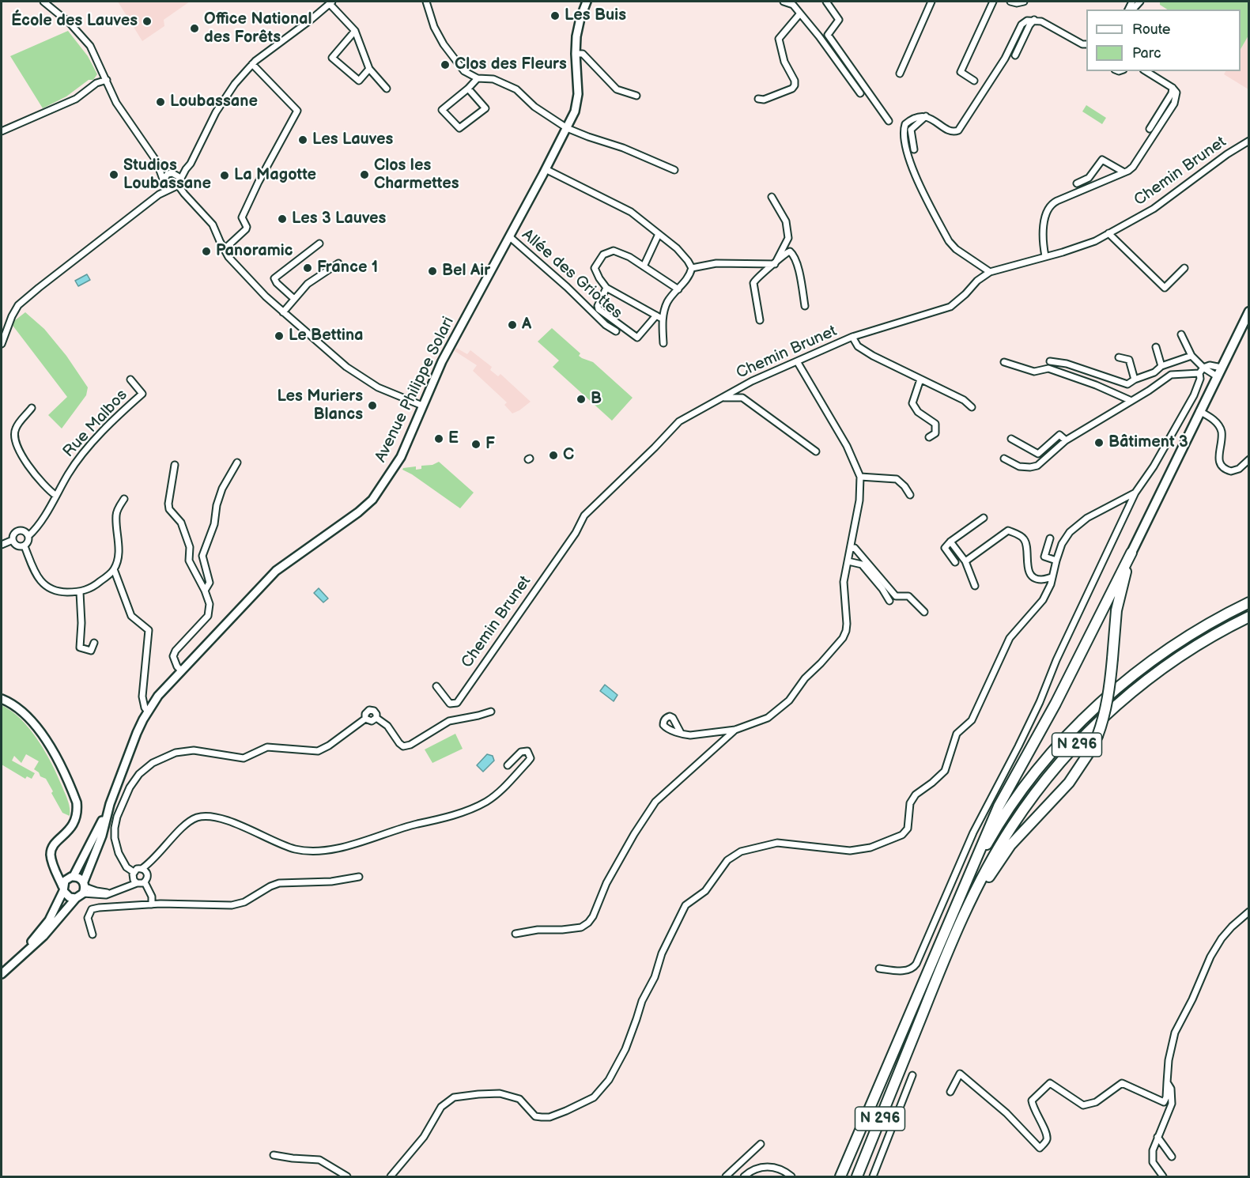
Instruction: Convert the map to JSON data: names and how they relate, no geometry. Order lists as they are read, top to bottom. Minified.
{"streets":{"highway":["N 296"],"main road":["Avenue Philippe Solari"],"street":["Chemin Brunet","Allée des Griottes","Rue Malbos"]},"crossings":[["Allée des Griottes","Avenue Philippe Solari"]],"places":["Les Buis","École des Lauves","Office National des Forêts","Clos des Fleurs","Loubassane","Les Lauves","Studios Loubassane","Clos les Charmettes","La Magotte","Les 3 Lauves","Panoramic","France 1","Bel Air","A","Le Bettina","B","Les Muriers Blancs","E","Bâtiment 3","F","C"],"legend":["Route","Parc"]}
